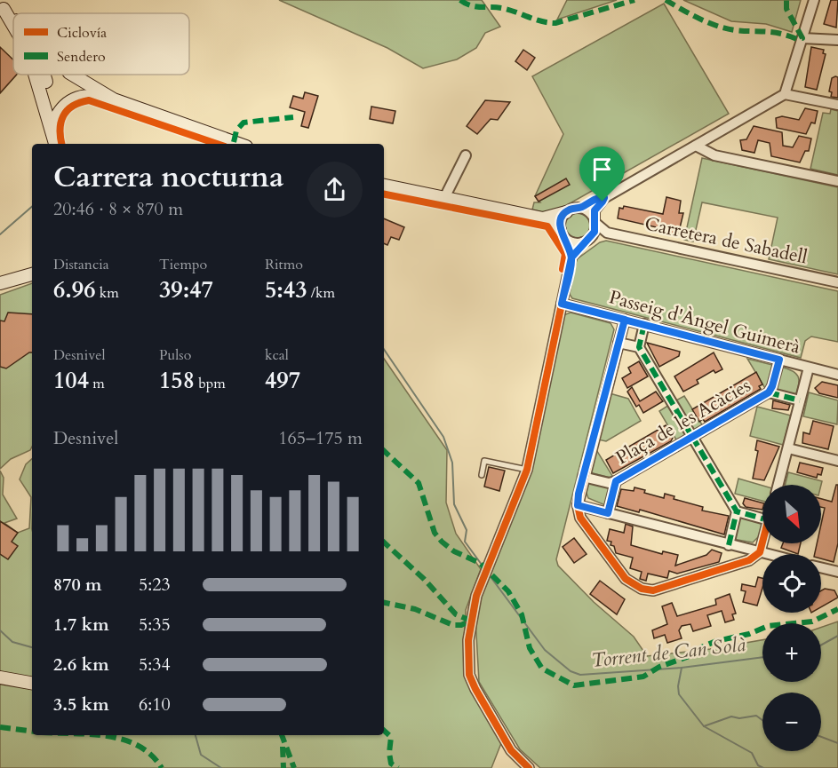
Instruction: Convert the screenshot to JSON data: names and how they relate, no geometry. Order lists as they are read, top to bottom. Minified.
{"streets":{"street":["Carretera de Sabadell","Passeig d'Àngel Guimerà","Plaça de les Acàcies"]},"crossings":[["Passeig d'Àngel Guimerà","Plaça de les Acàcies"]],"water":["Torrent de Can Solà"],"legend":["Ciclovía","Sendero"],"north":"bottom right","page":{"heading":["Carrera nocturna","20:46 · 8 × 870 m"],"stats":[["Distancia","6.96 km"],["Tiempo","39:47"],["Ritmo","5:43 /km"],["Desnivel","104 m"],["Pulso","158 bpm"],["kcal","497"]],"chart":["Desnivel","165–175 m"],"map_buttons":["+","−"],"list":[{"name":"870 m","note":"5:23"},{"name":"1.7 km","note":"5:35"},{"name":"2.6 km","note":"5:34"},{"name":"3.5 km","note":"6:10"}]}}
